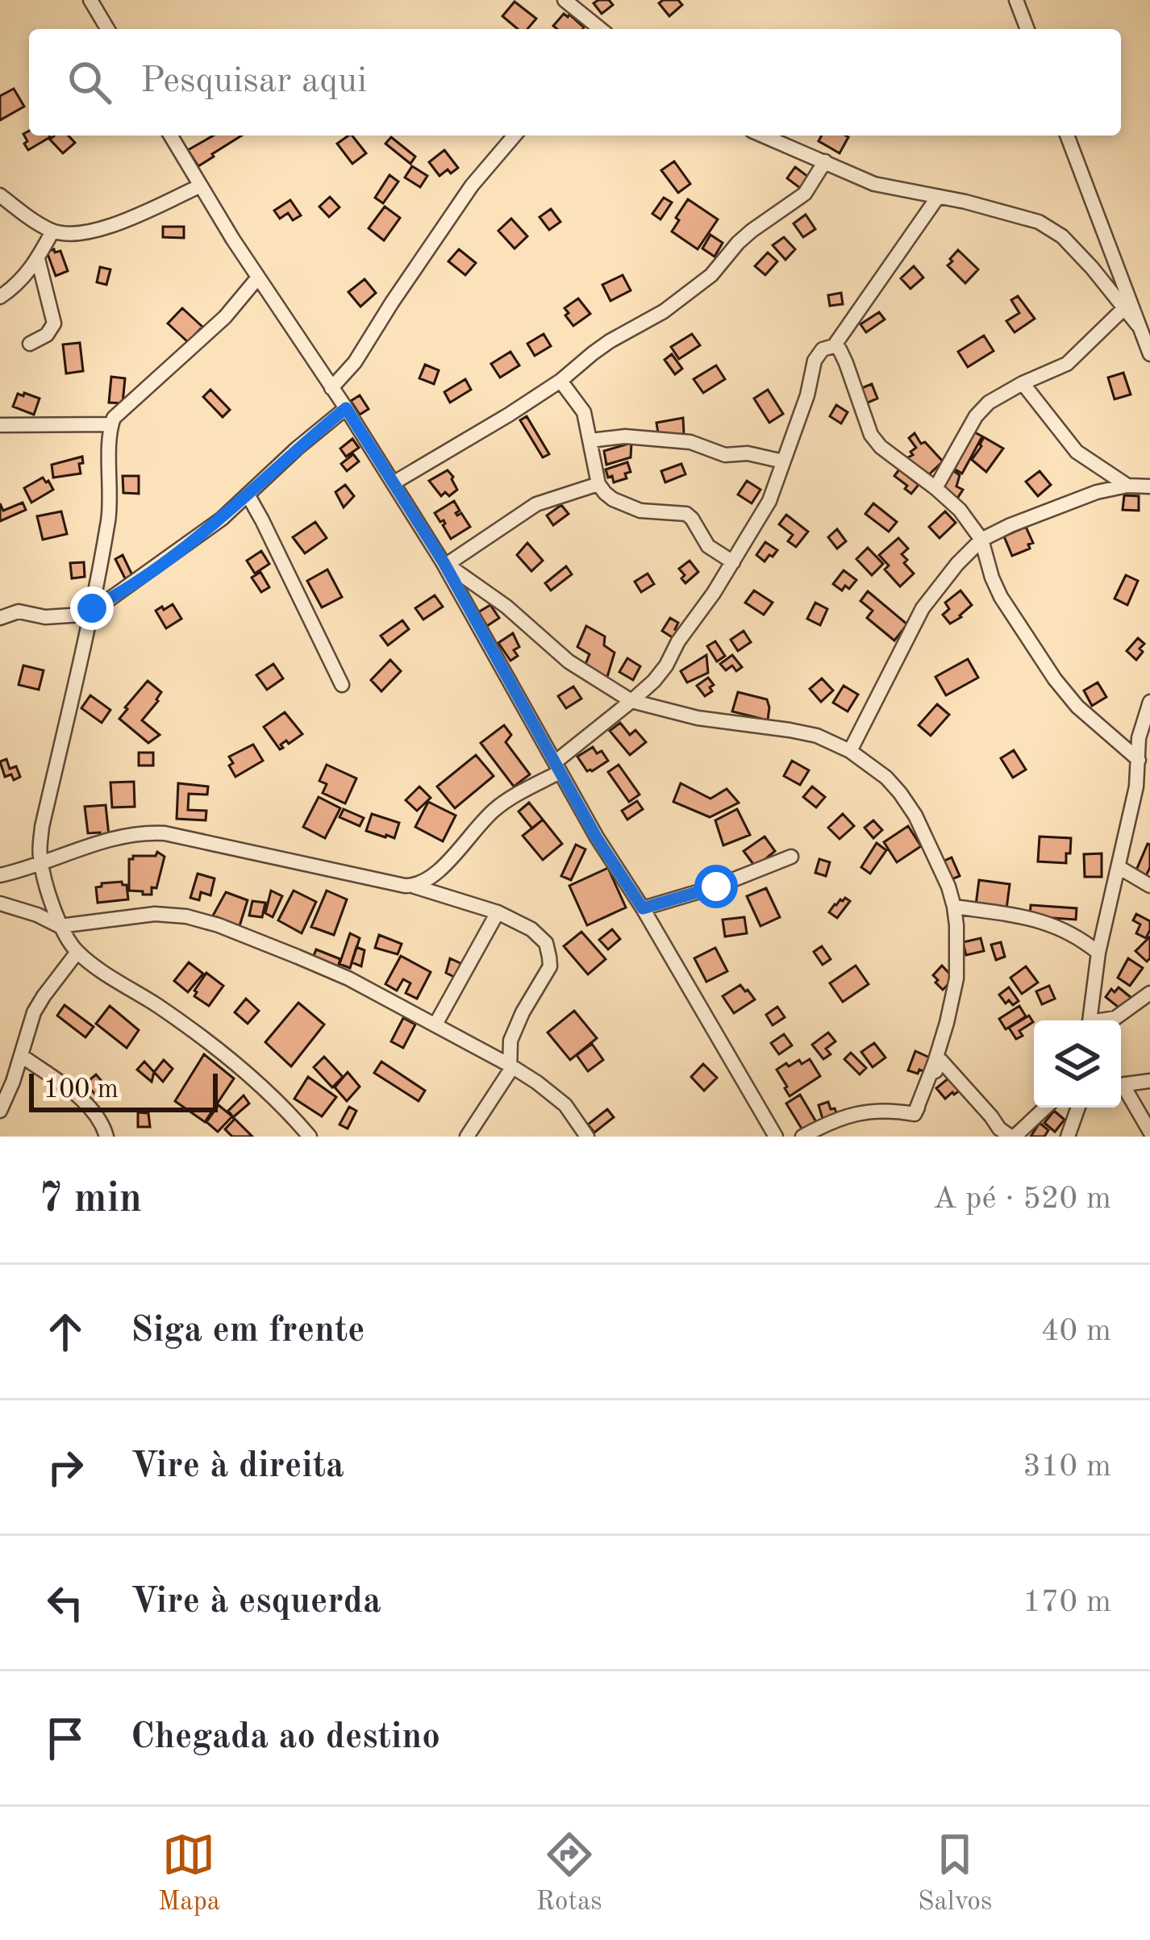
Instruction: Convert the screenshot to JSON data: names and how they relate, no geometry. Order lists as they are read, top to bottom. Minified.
{"scale_bar":"100 m","page":{"search":"Pesquisar aqui","scale":"100 m","heading":["7 min","A pé · 520 m"],"list":[["Siga em frente","40 m"],["Vire à direita","310 m"],["Vire à esquerda","170 m"],"Chegada ao destino"],"nav":["Mapa","Rotas","Salvos"]}}
